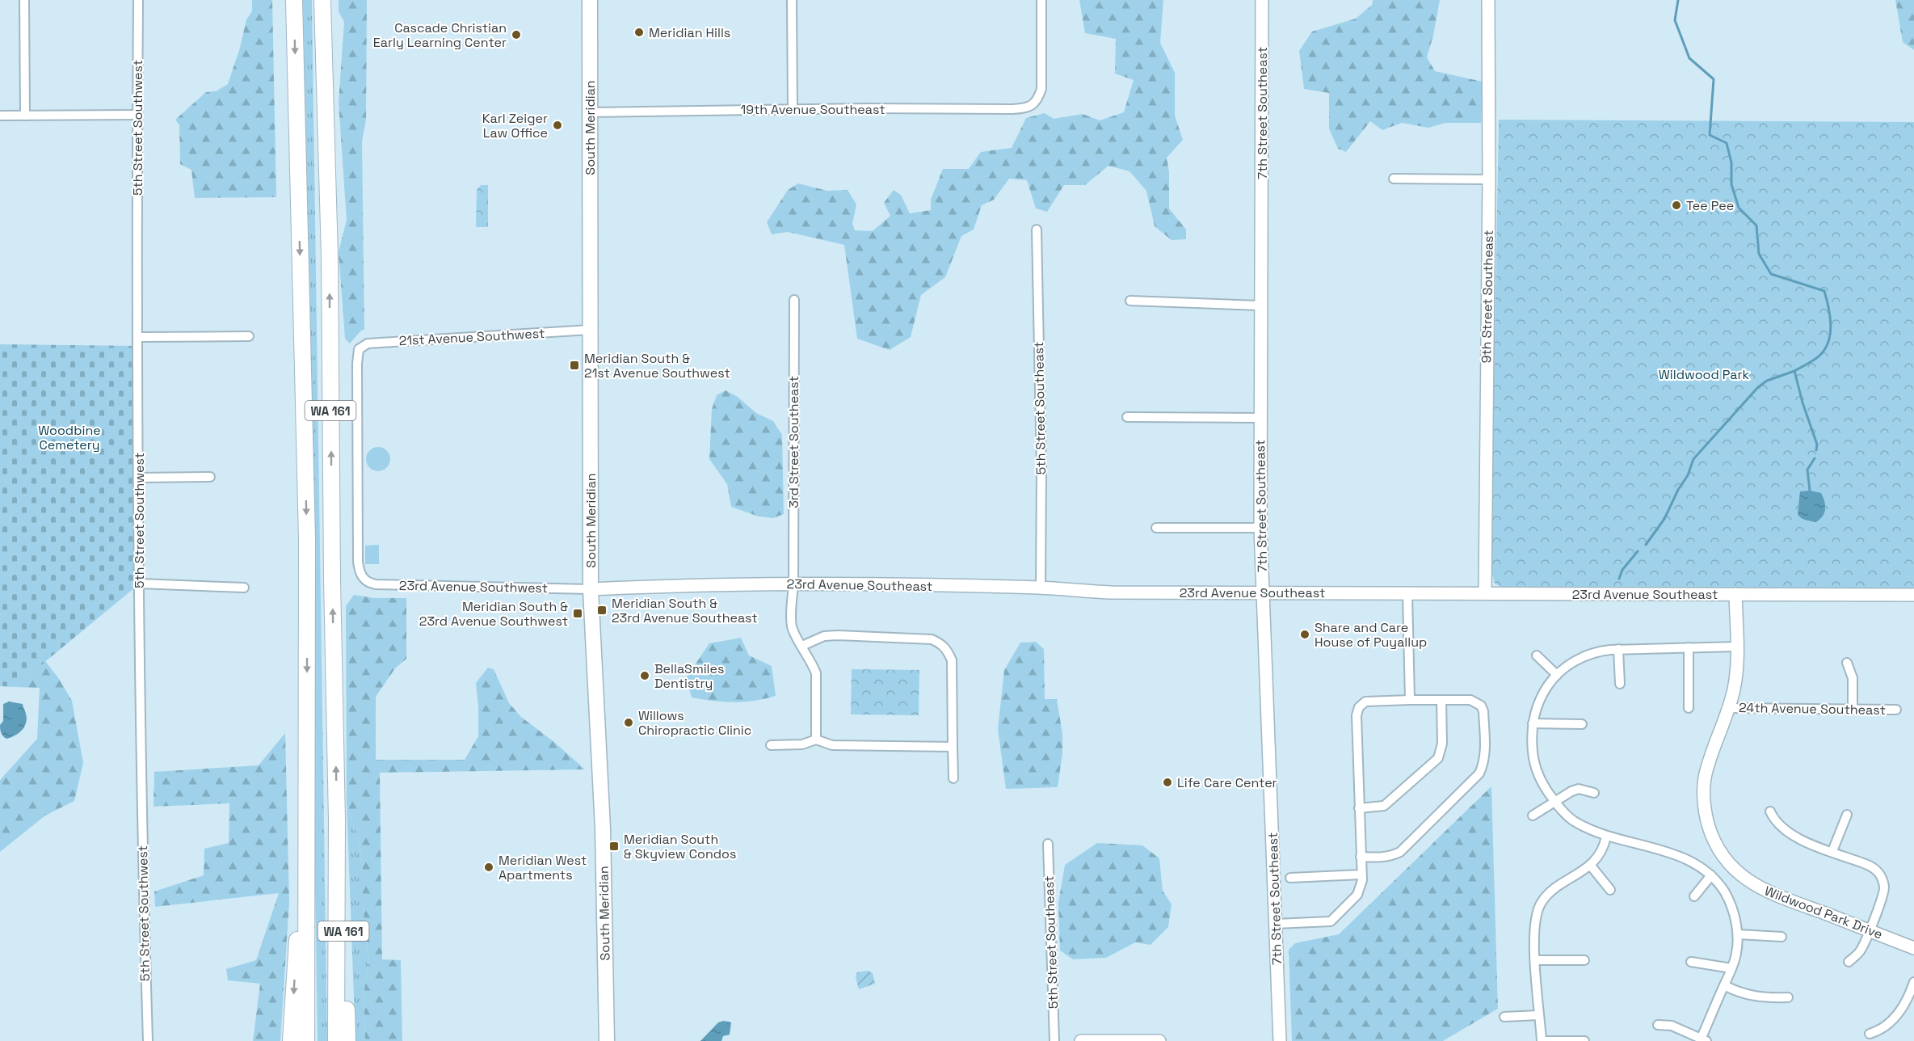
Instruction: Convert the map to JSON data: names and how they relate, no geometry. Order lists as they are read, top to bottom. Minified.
{"streets":{"highway":["WA 161"],"main road":["South Meridian"],"street":["19th Avenue Southeast","7th Street Southeast","5th Street Southwest","9th Street Southeast","21st Avenue Southwest","5th Street Southeast","3rd Street Southeast","23rd Avenue Southeast","23rd Avenue Southwest","24th Avenue Southeast","Wildwood Park Drive"]},"crossings":[["19th Avenue Southeast","South Meridian"],["7th Street Southeast","23rd Avenue Southeast"],["South Meridian","21st Avenue Southwest"],["South Meridian","23rd Avenue Southeast"],["South Meridian","23rd Avenue Southwest"],["9th Street Southeast","23rd Avenue Southeast"],["21st Avenue Southwest","23rd Avenue Southwest"],["5th Street Southeast","23rd Avenue Southeast"],["3rd Street Southeast","23rd Avenue Southeast"],["23rd Avenue Southeast","23rd Avenue Southwest"],["23rd Avenue Southeast","Wildwood Park Drive"],["24th Avenue Southeast","Wildwood Park Drive"]],"parks":["Wildwood Park","Woodbine Cemetery"],"places":{"other":["Meridian Hills","Cascade Christian Early Learning Center","Karl Zeiger Law Office","Tee Pee","Share and Care House of Puyallup","BellaSmiles Dentistry","Willows Chiropractic Clinic","Life Care Center","Meridian West Apartments"],"transit":["Meridian South & 21st Avenue Southwest","Meridian South & 23rd Avenue Southeast","Meridian South & 23rd Avenue Southwest","Meridian South & Skyview Condos"]}}
